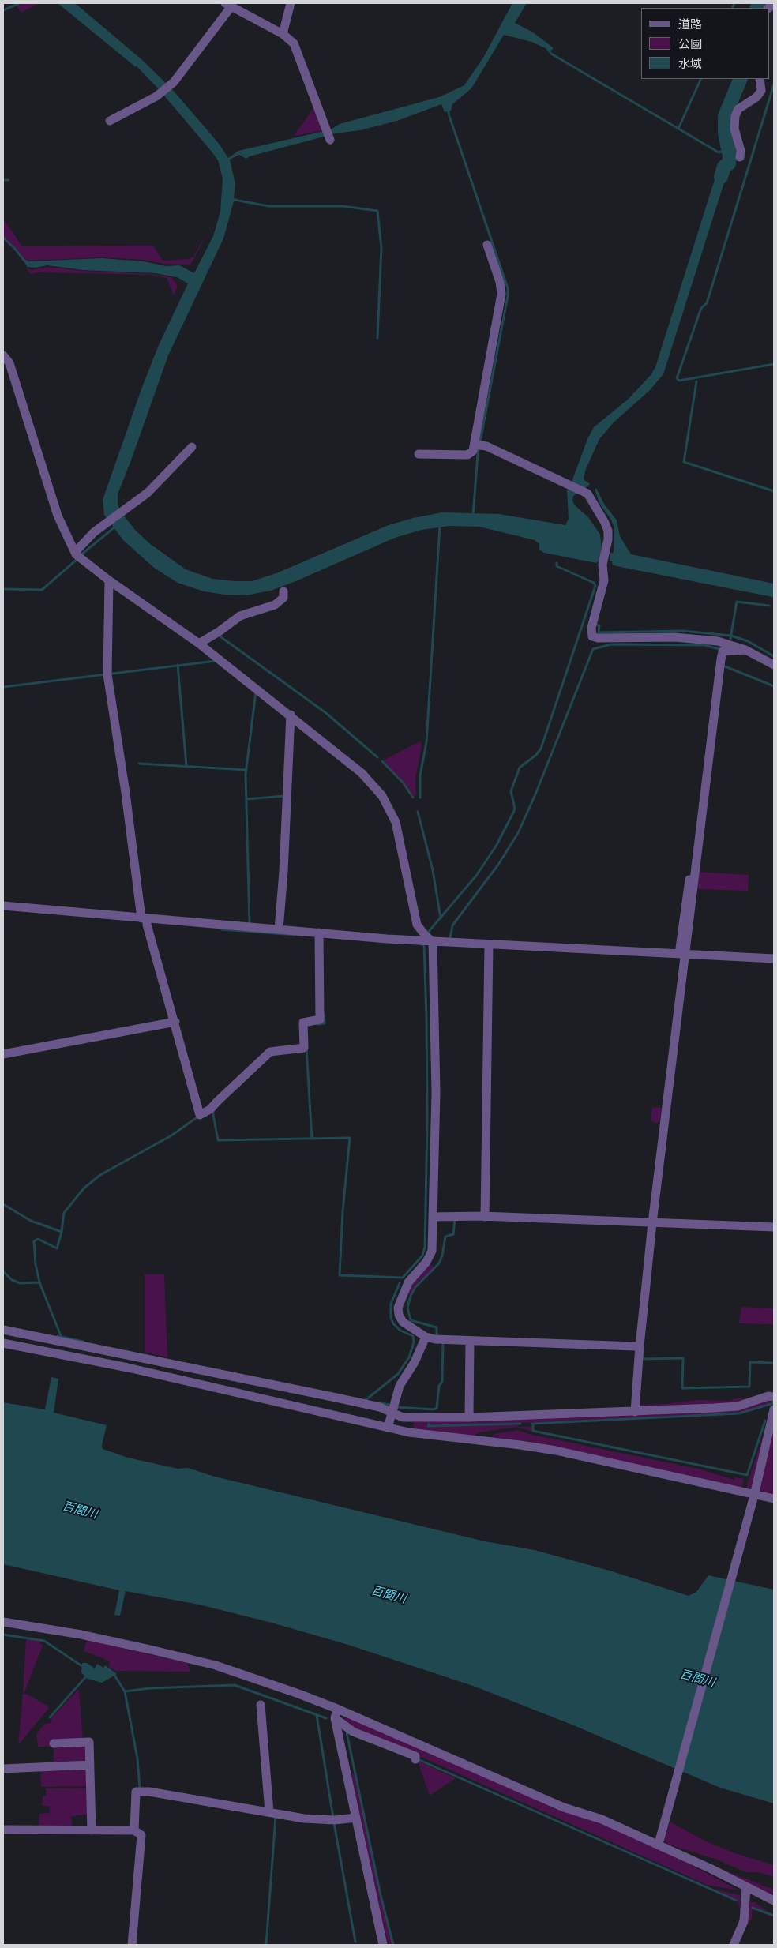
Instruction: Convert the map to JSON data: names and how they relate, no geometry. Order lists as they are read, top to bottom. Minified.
{"water":["百間川"],"legend":["道路","公園","水域"]}
